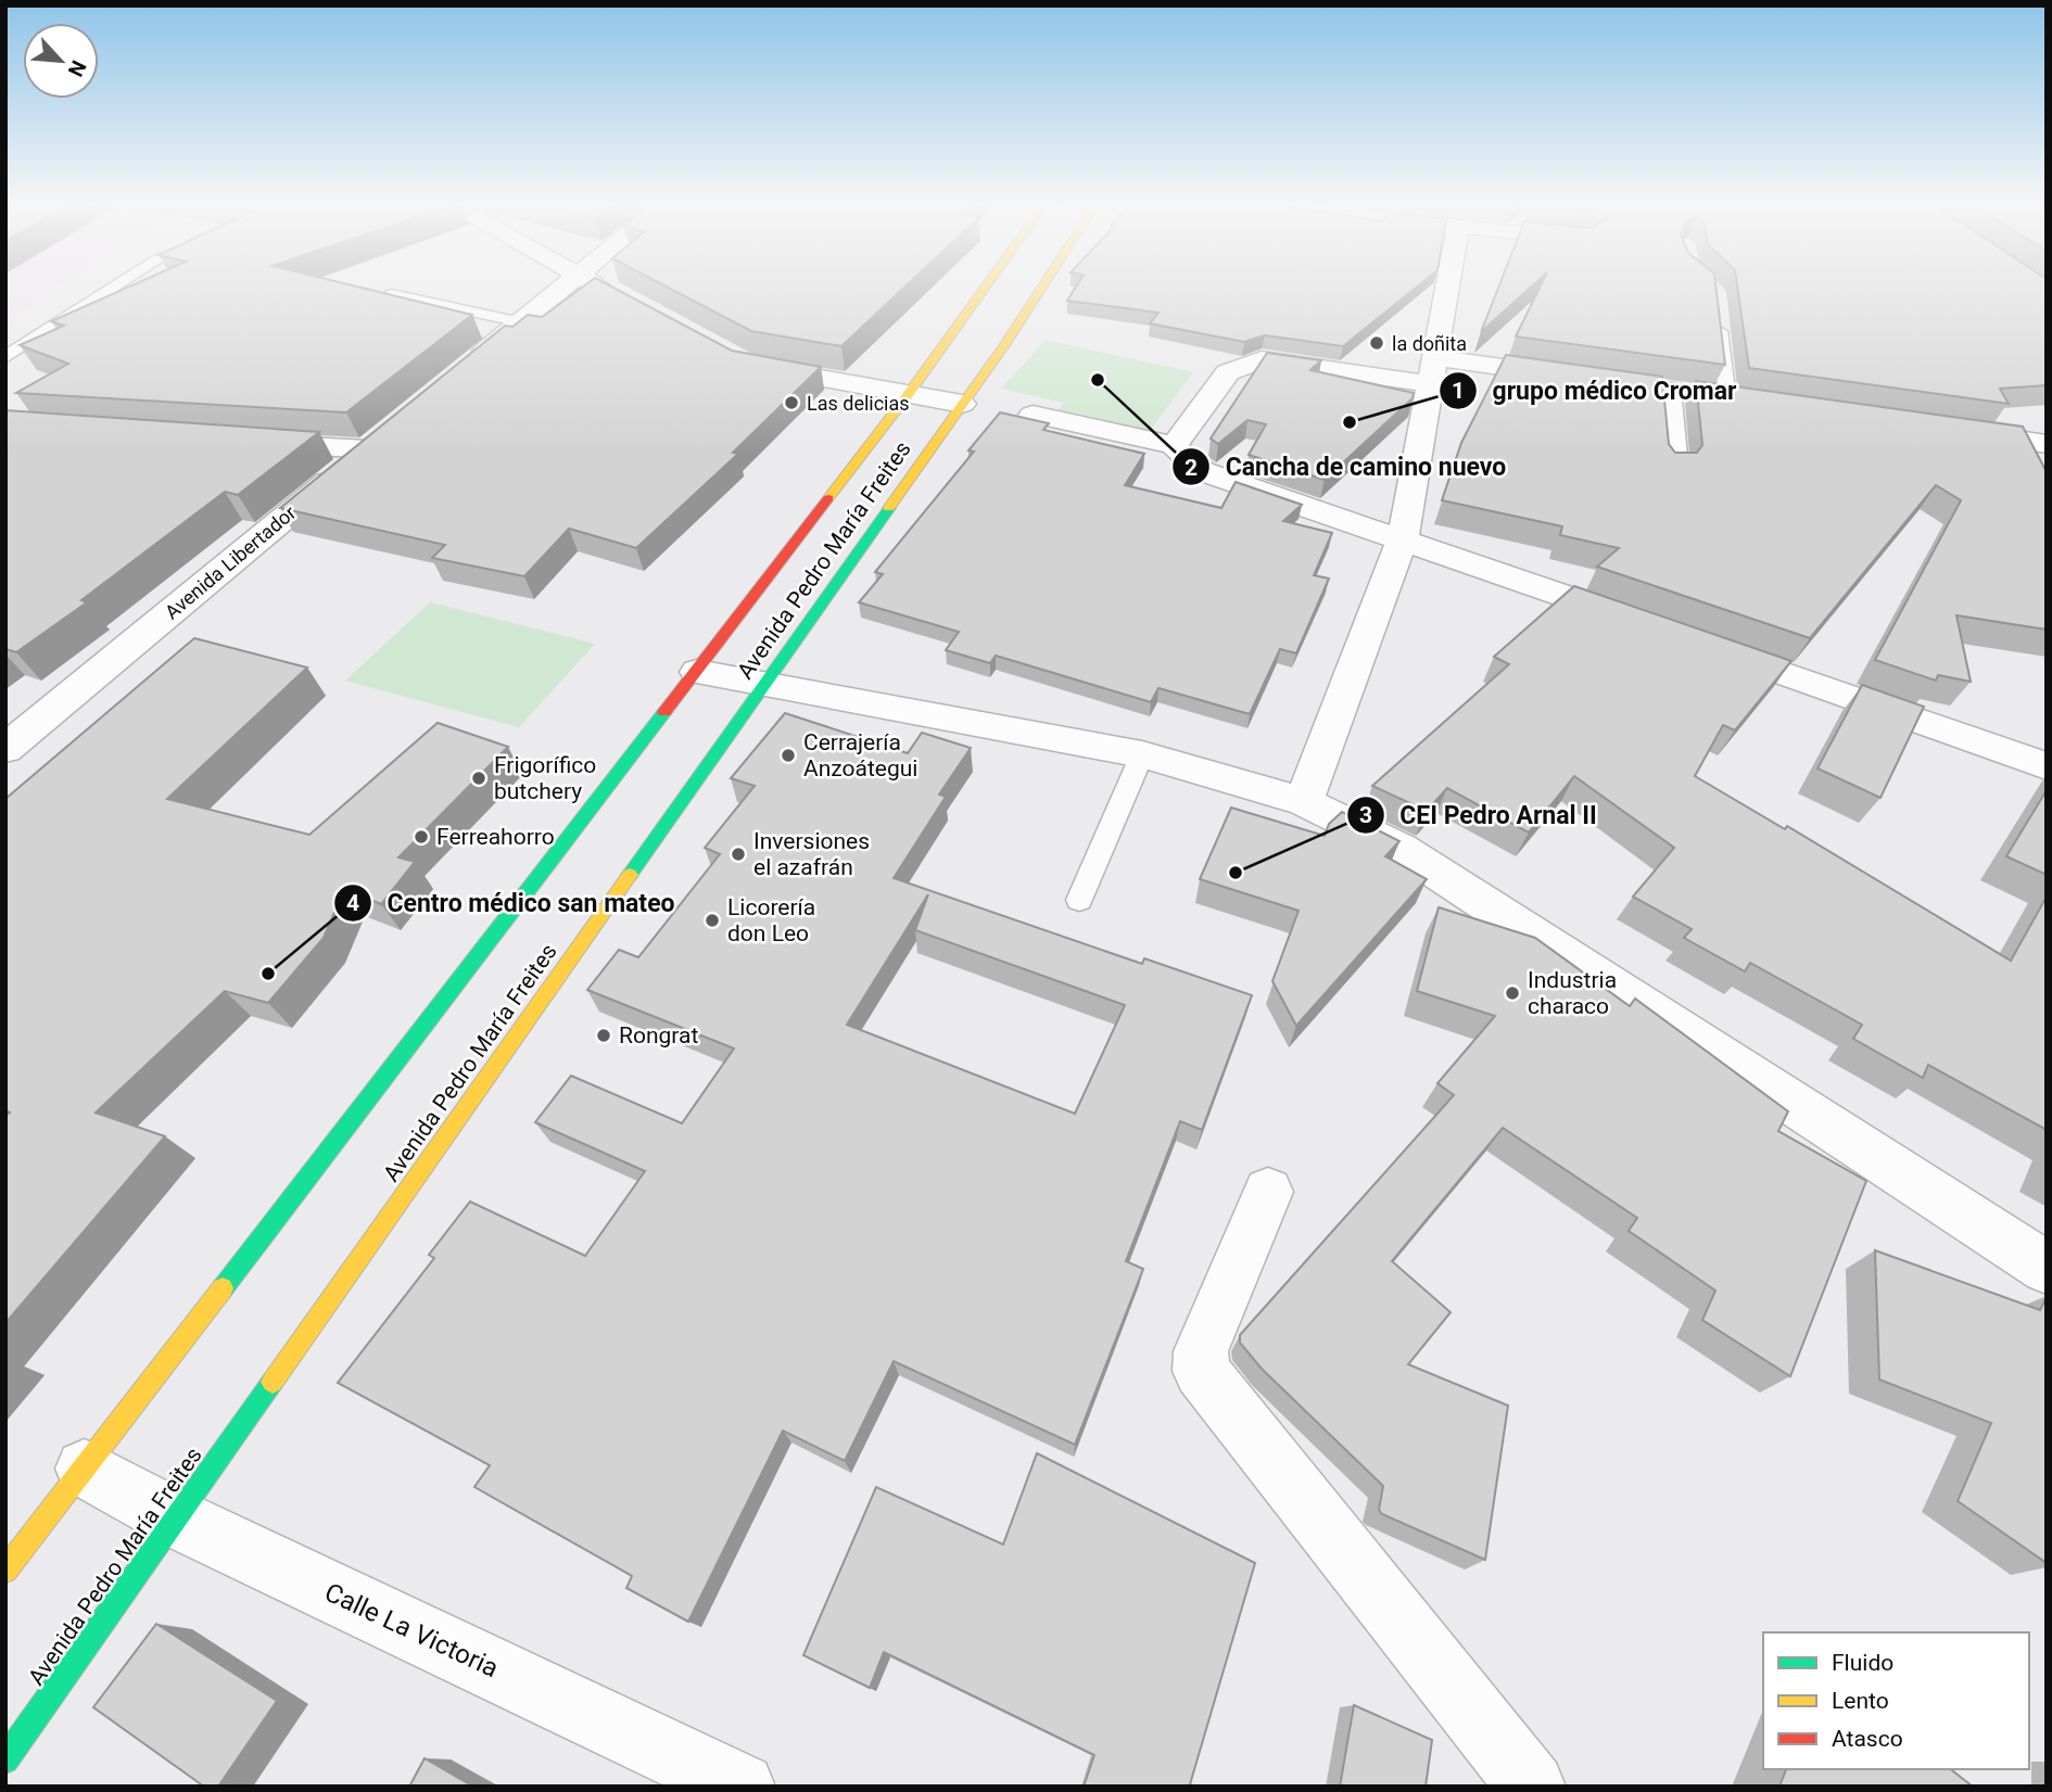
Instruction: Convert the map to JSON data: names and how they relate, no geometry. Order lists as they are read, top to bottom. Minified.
{"streets":{"street":["Avenida Pedro María Freites","Avenida Libertador","Calle La Victoria"]},"crossings":[["Avenida Pedro María Freites","Calle La Victoria"]],"places":["la doñita","Cancha de camino nuevo","Las delicias","grupo médico Cromar","Cerrajería Anzoátegui","Frigorífico butchery","Ferreahorro","Inversiones el azafrán","CEI Pedro Arnal II","Licorería don Leo","Centro médico san mateo","Industria characo","Rongrat"],"legend":["Fluido","Lento","Atasco"],"north":"bottom right"}
